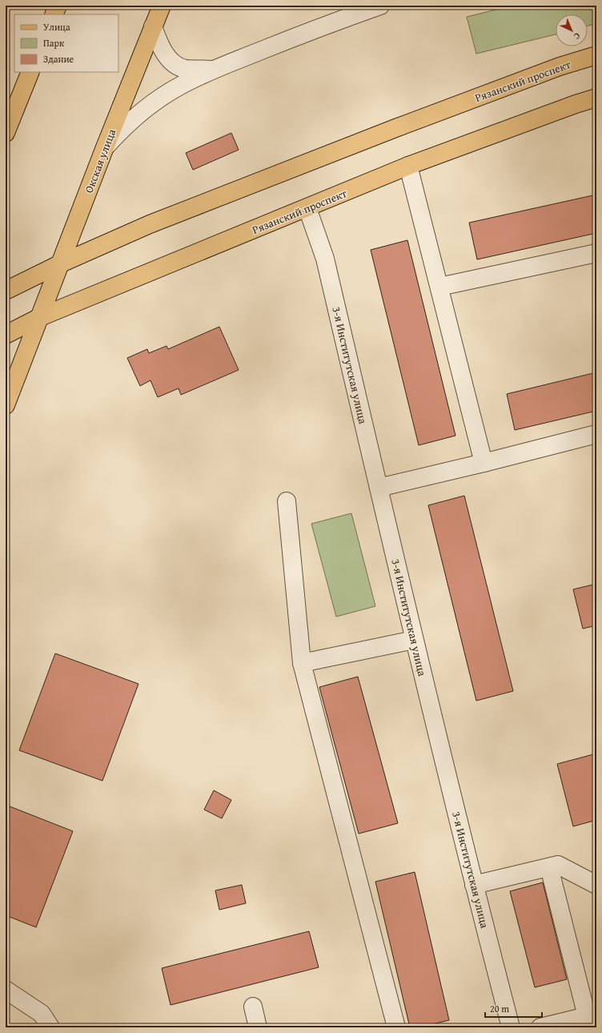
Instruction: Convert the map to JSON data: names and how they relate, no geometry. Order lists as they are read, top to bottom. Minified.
{"streets":{"main road":["Рязанский проспект","Окская улица"],"street":["3-я Институтская улица"]},"crossings":[["Рязанский проспект","Окская улица"],["Рязанский проспект","3-я Институтская улица"]],"legend":["Улица","Парк","Здание"],"scale_bar":"20 m","north":"bottom right"}
